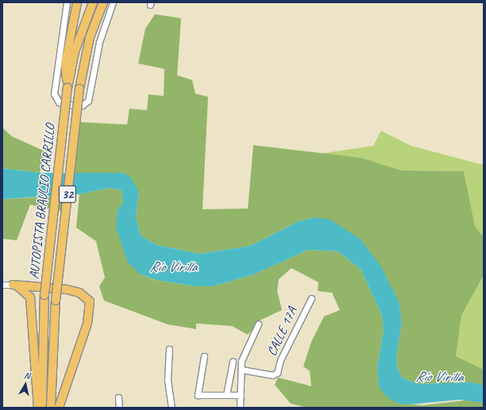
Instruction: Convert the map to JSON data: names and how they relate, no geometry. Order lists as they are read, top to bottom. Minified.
{"streets":{"highway":["32","AUTOPISTA BRAULIO CARRILLO"],"street":["CALLE 17A"]},"water":["Río Virilla"],"north":"top"}
